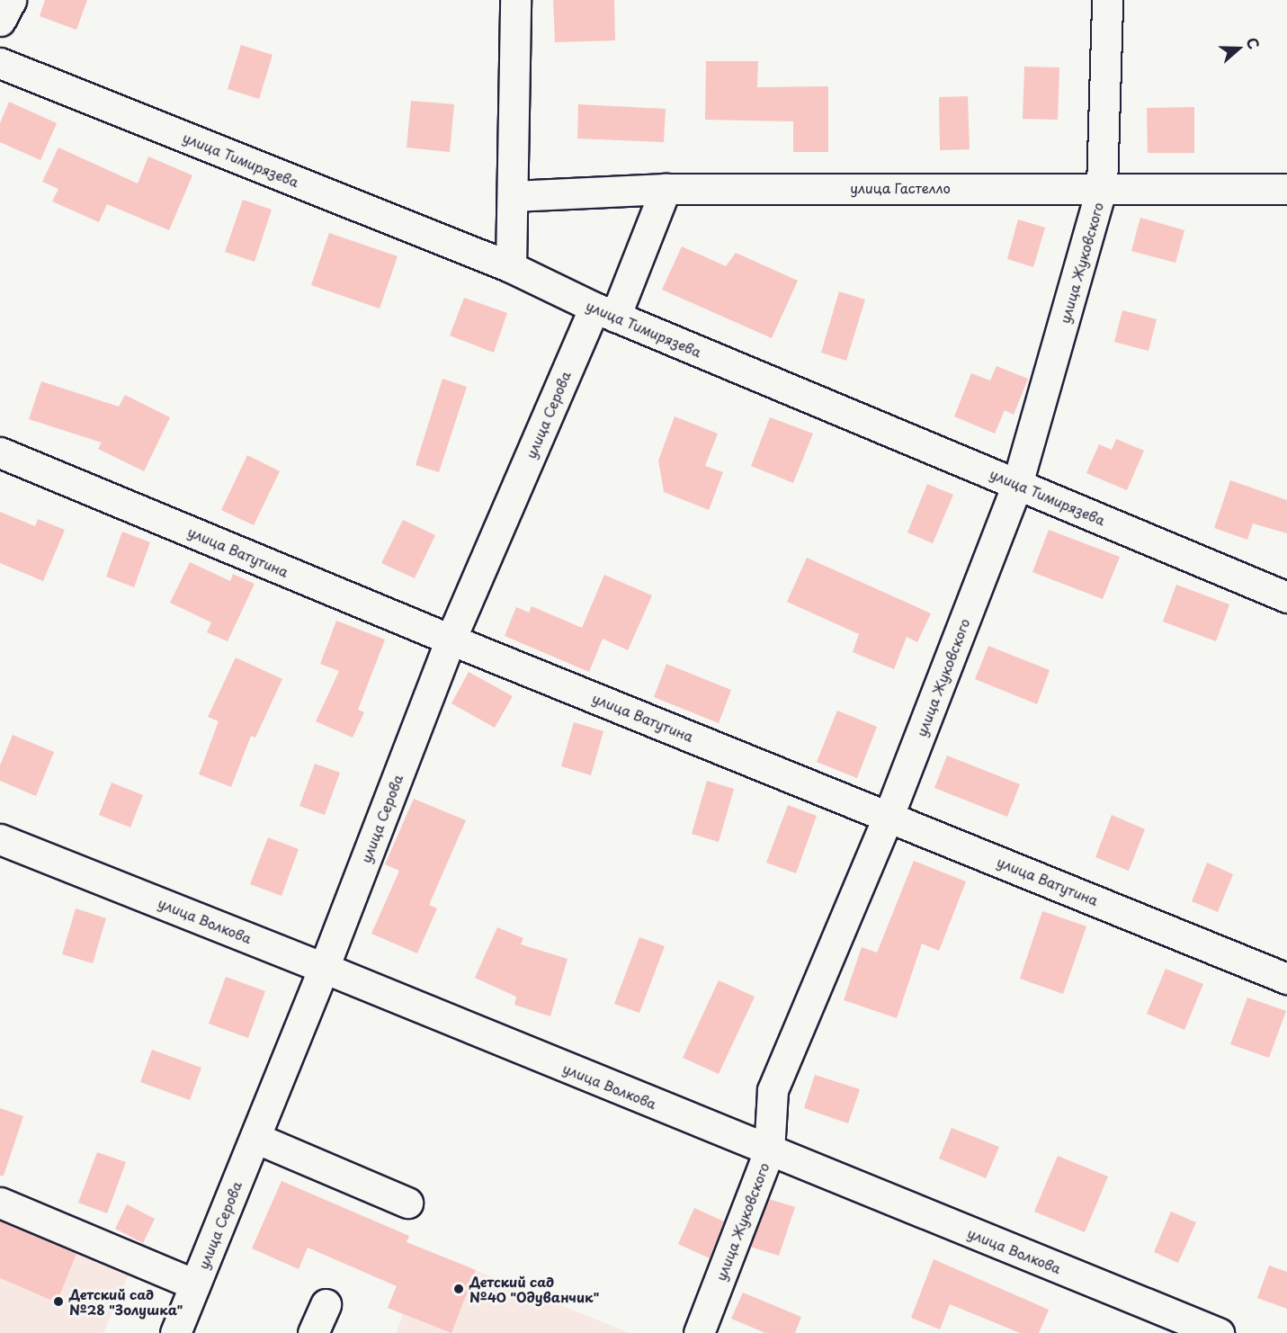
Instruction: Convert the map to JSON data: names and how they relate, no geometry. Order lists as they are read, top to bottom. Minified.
{"streets":{"street":["улица Тимирязева","улица Гастелло","улица Жуковского","улица Серова","улица Ватутина","улица Волкова"]},"crossings":[["улица Тимирязева","улица Жуковского"],["улица Тимирязева","улица Серова"],["улица Гастелло","улица Жуковского"],["улица Гастелло","улица Серова"],["улица Жуковского","улица Ватутина"],["улица Жуковского","улица Волкова"],["улица Серова","улица Ватутина"],["улица Серова","улица Волкова"]],"places":["Детский сад №40 \"Одуванчик\"","Детский сад №28 \"Золушка\""],"north":"right"}
